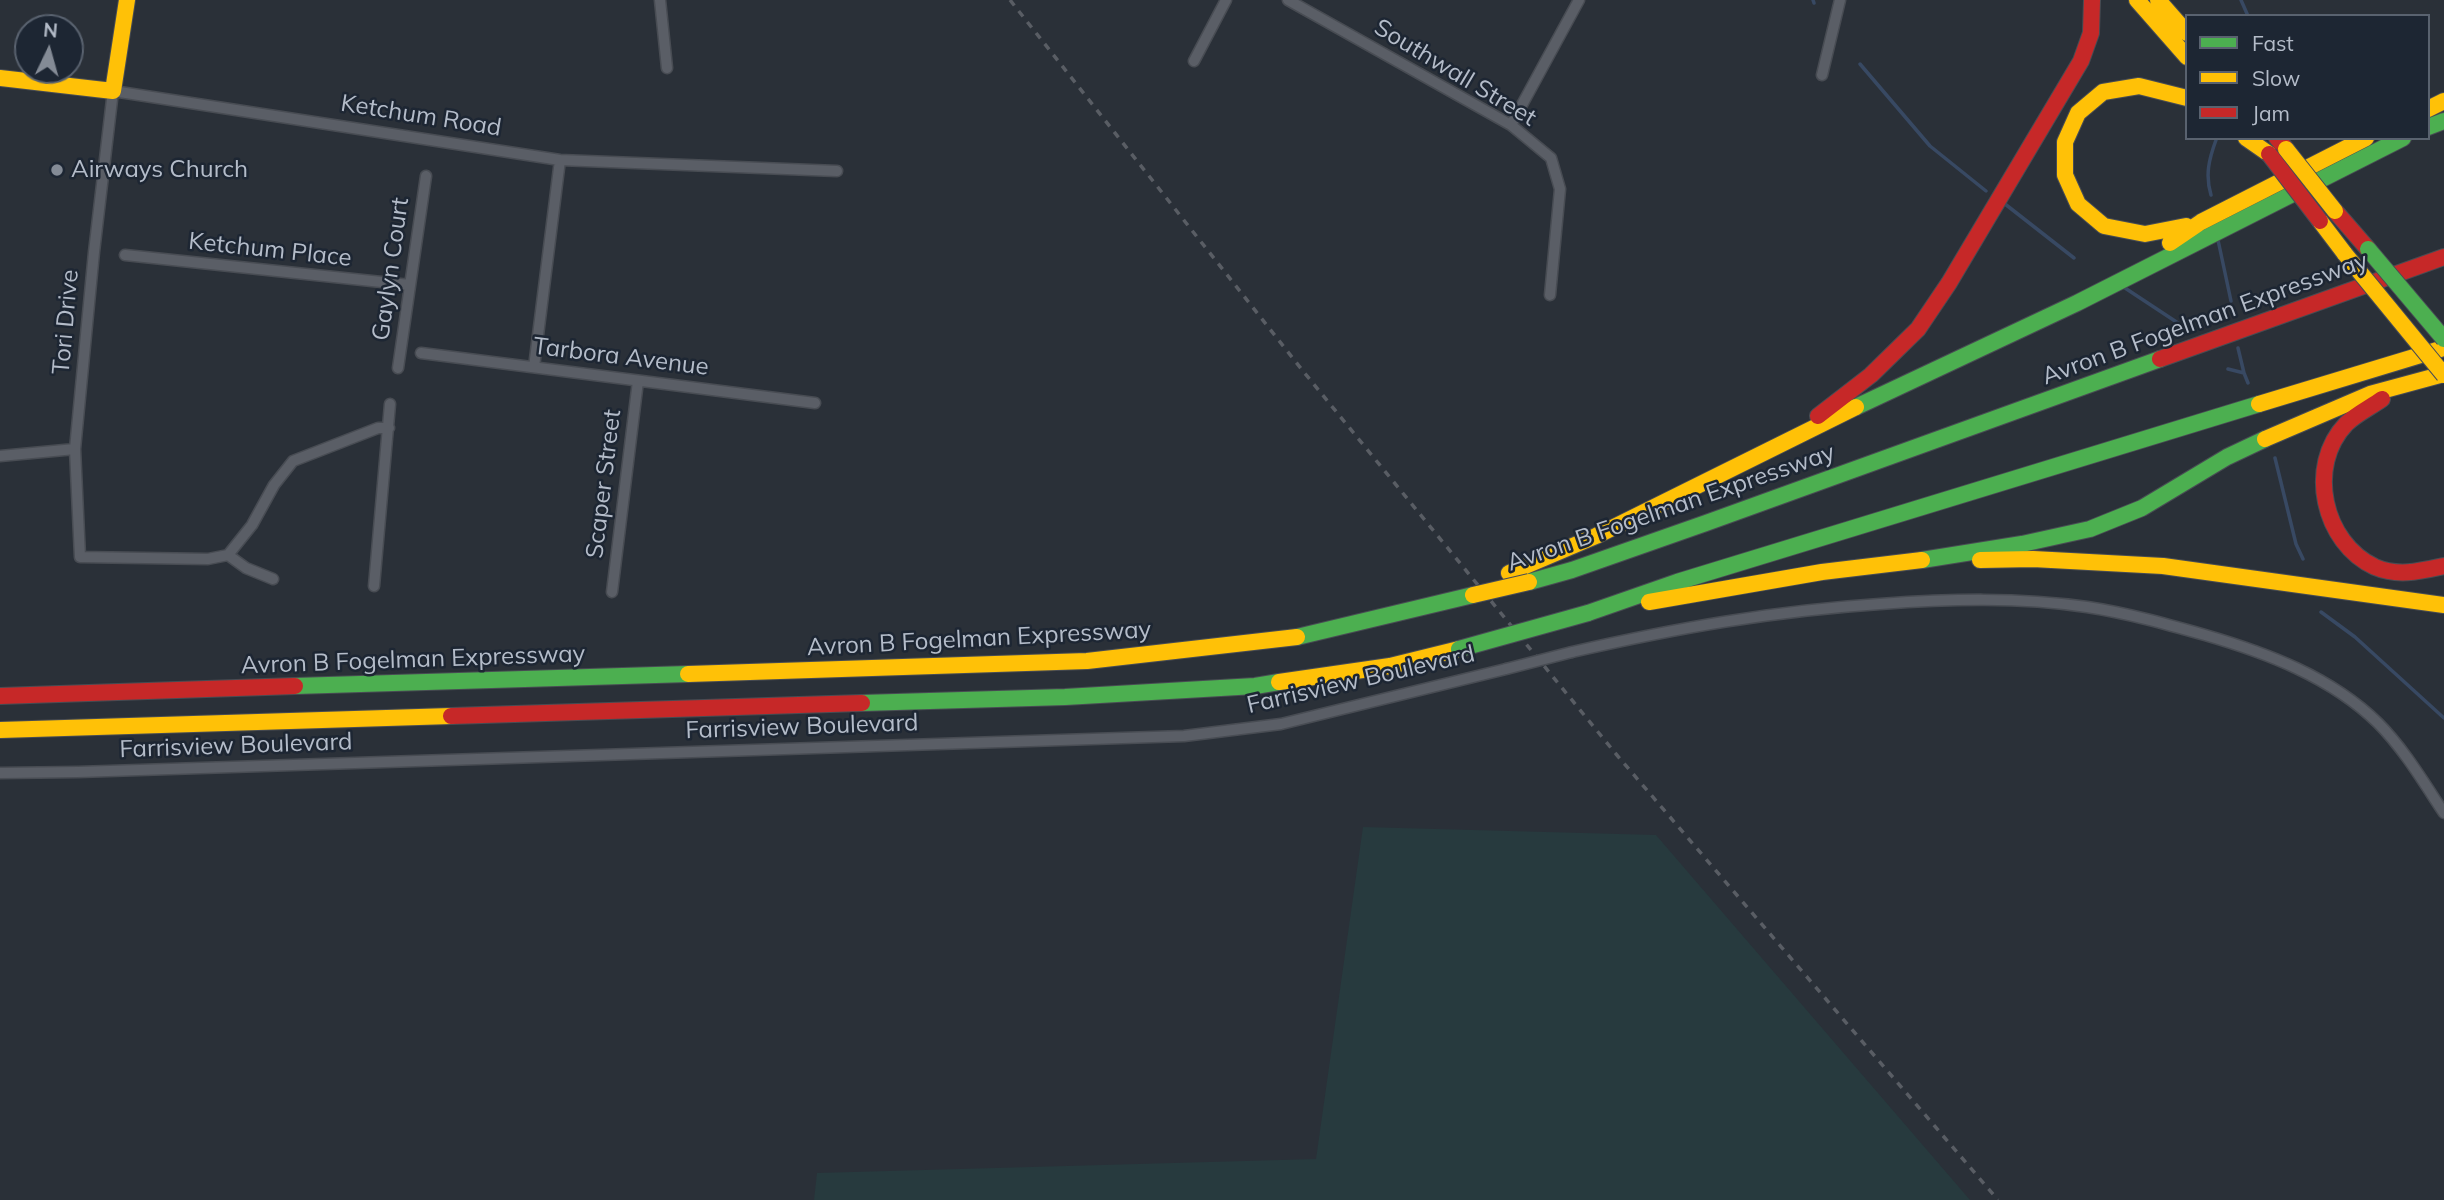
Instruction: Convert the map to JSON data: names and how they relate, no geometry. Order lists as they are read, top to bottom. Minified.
{"streets":{"main road":["Ketchum Road","Avron B Fogelman Expressway"],"street":["Southwall Street","Ketchum Place","Gaylyn Court","Tori Drive","Tarbora Avenue","Scaper Street","Farrisview Boulevard"]},"crossings":[["Ketchum Road","Tori Drive"],["Ketchum Place","Gaylyn Court"],["Tarbora Avenue","Scaper Street"]],"places":["Airways Church"],"legend":["Fast","Slow","Jam"],"north":"top"}
